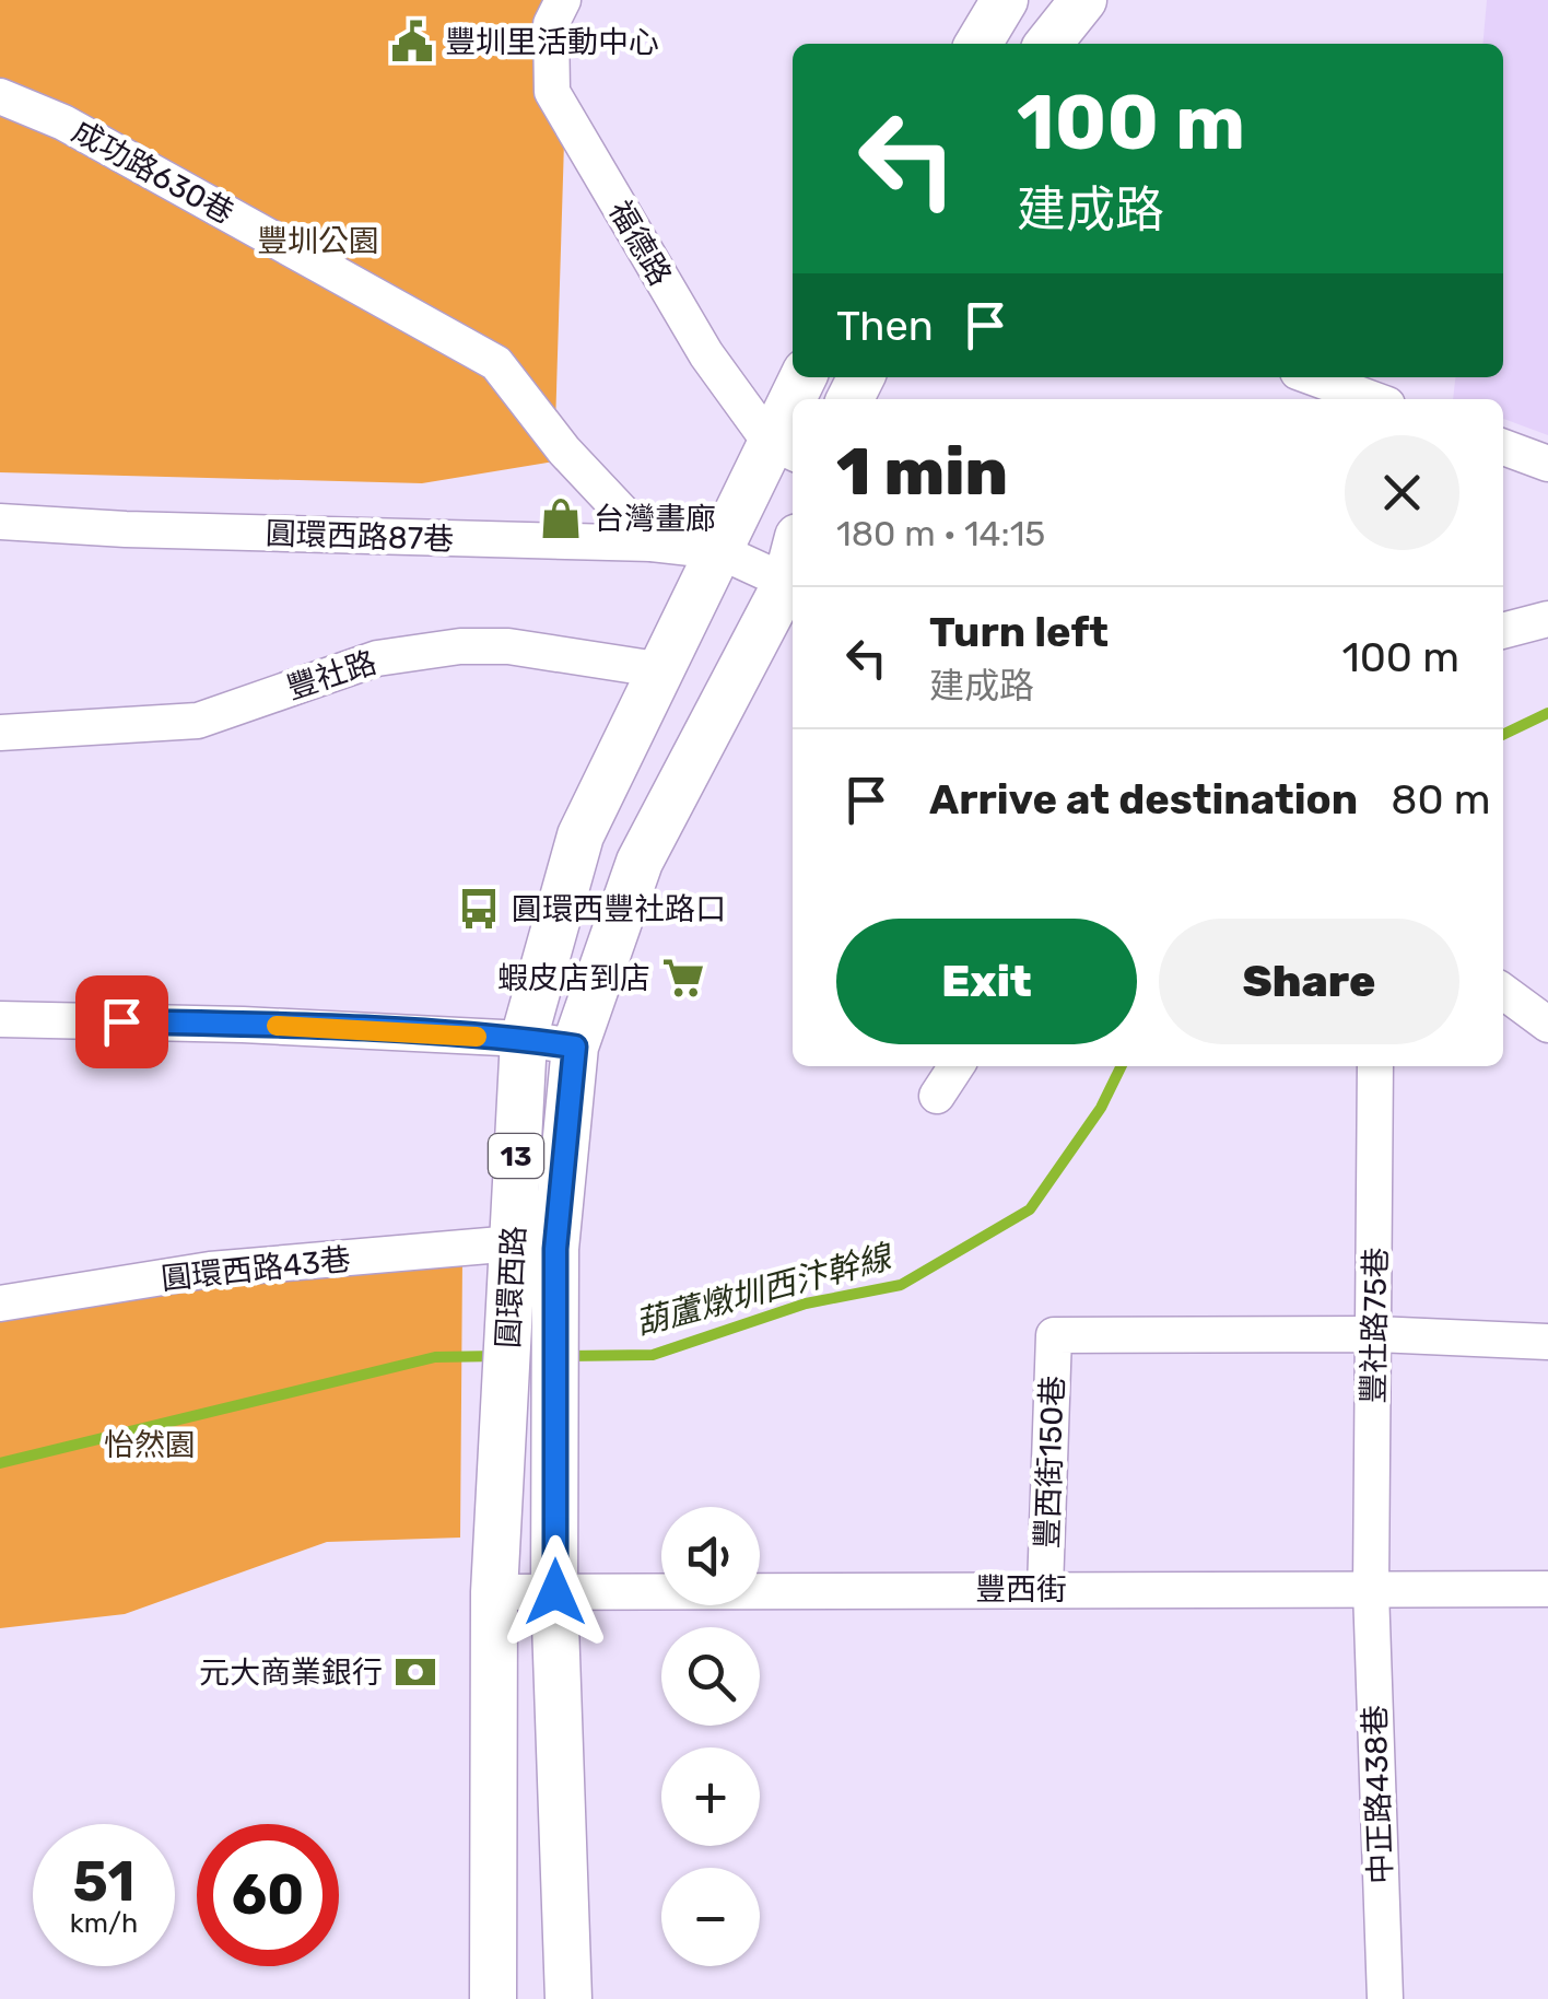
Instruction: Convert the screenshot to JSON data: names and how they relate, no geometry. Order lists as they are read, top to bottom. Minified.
{"streets":{"main road":["13","圓環西路"],"street":["成功路630巷","福德路","圓環西路87巷","豐社路","圓環西路43巷","豐社路75巷","豐西街150巷","豐西街","中正路438巷"]},"crossings":[["成功路630巷","圓環西路87巷"],["福德路","圓環西路"],["圓環西路87巷","圓環西路"],["豐社路","圓環西路"],["圓環西路43巷","圓環西路"],["圓環西路","豐西街"],["豐社路75巷","豐西街150巷"],["豐社路75巷","豐西街"],["豐社路75巷","中正路438巷"],["豐西街150巷","豐西街"],["豐西街","中正路438巷"]],"water":["葫蘆燉圳西汴幹線"],"parks":["豐圳公園","怡然園"],"places":{"public building":["豐圳里活動中心"],"shop":["台灣畫廊"],"bus stop":["圓環西豐社路口"],"supermarket":["蝦皮店到店"],"bank":["元大商業銀行"]},"page":{"turn":["100 m","建成路"],"then":"Then","heading":["1 min","180 m · 14:15"],"list":[{"name":"Turn left","note":"建成路","value":"100 m"},{"name":"Arrive at destination","value":"80 m"}],"buttons":["Exit","Share"],"map_buttons":["+","−"],"speed":"51 km/h","limit":"60"}}
